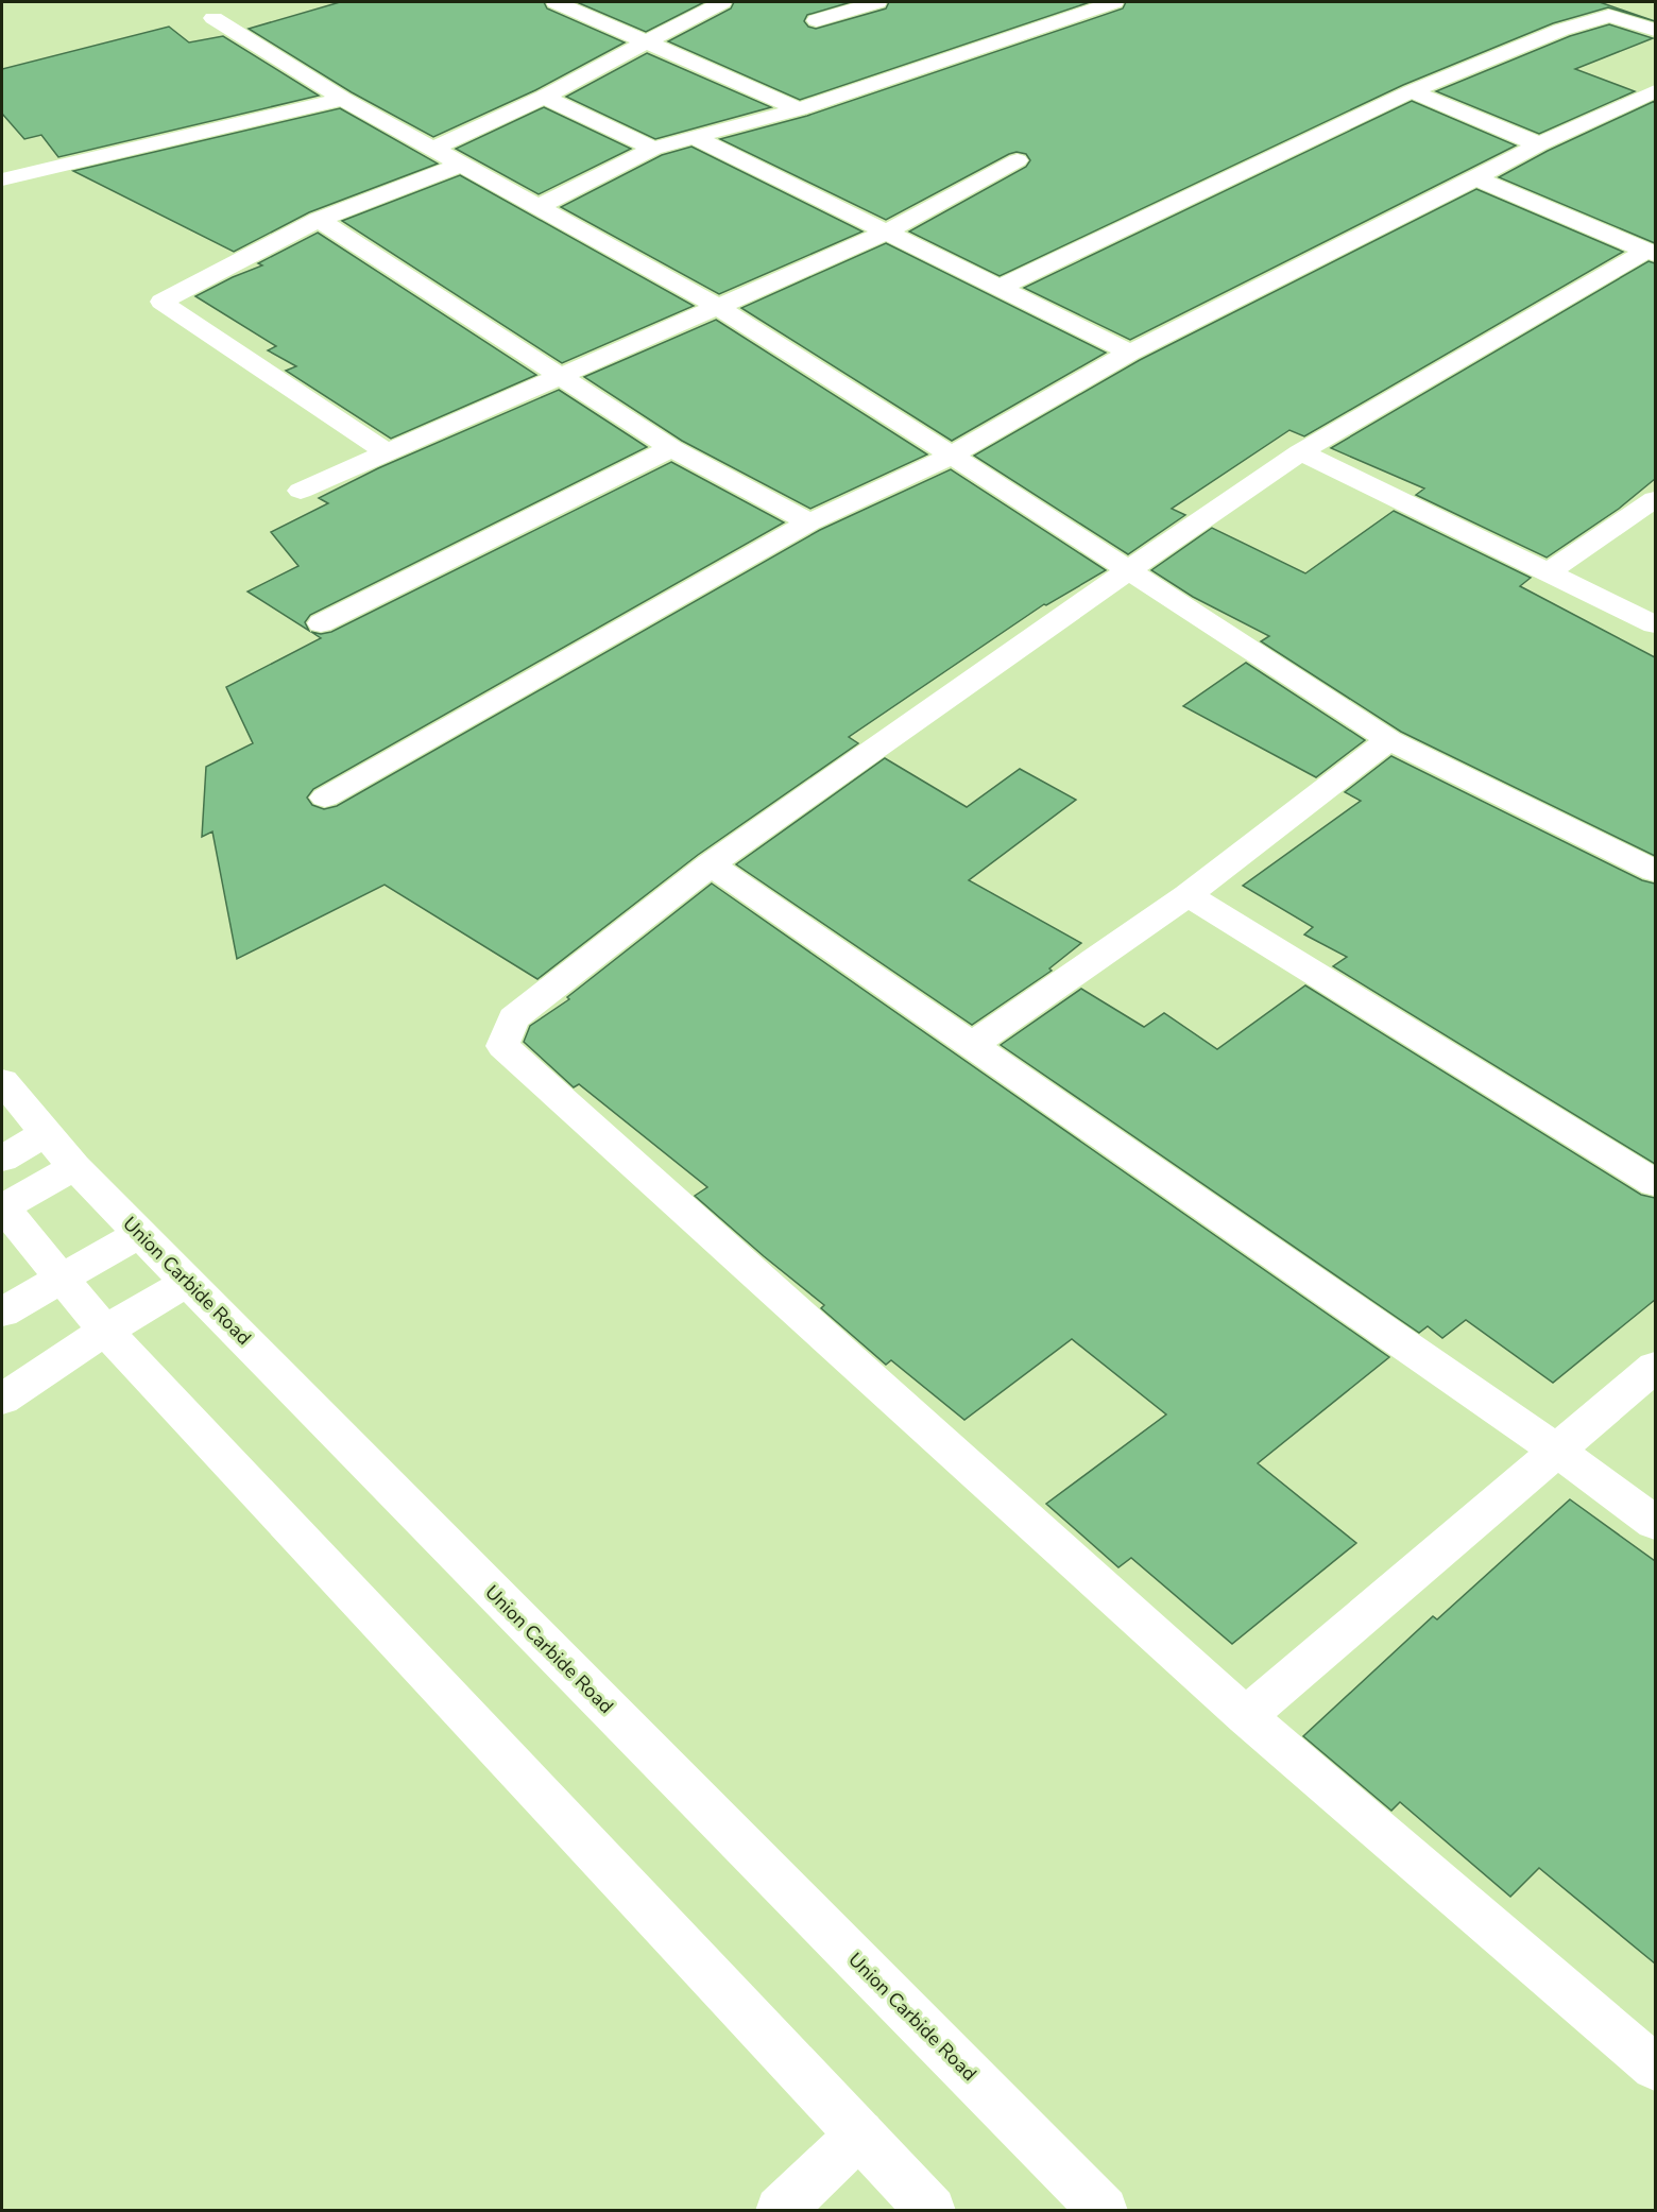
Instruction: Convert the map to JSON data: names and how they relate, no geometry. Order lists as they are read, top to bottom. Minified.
{"streets":{"street":["Union Carbide Road"]}}
